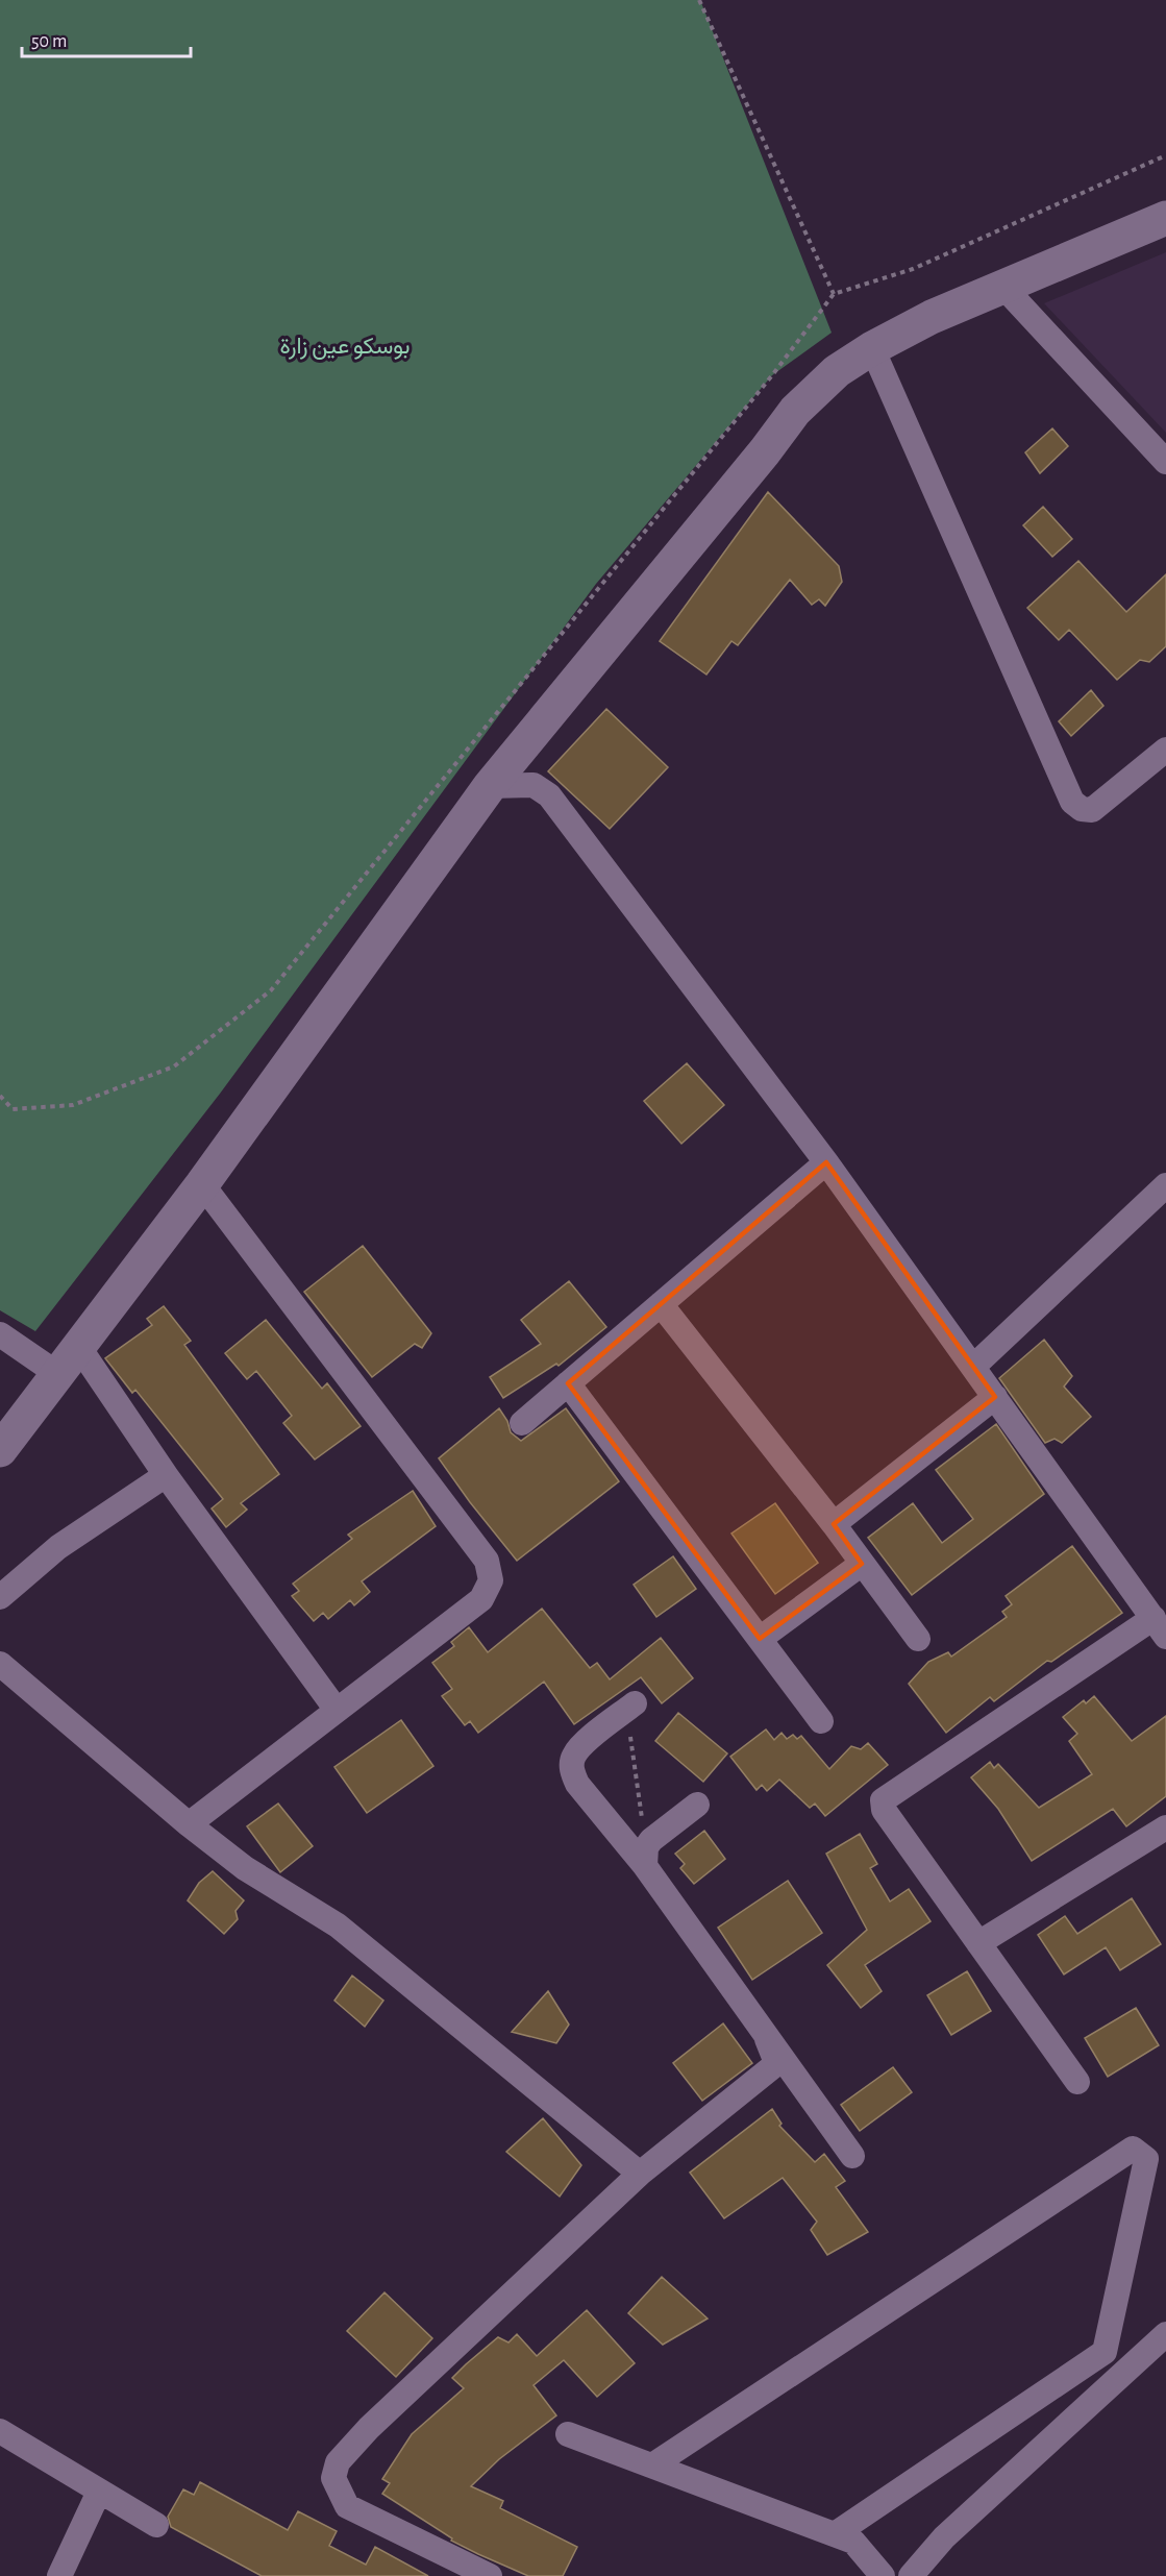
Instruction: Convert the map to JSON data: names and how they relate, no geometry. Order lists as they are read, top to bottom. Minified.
{"parks":["بوسكو عين زارة"],"scale_bar":"50 m"}
